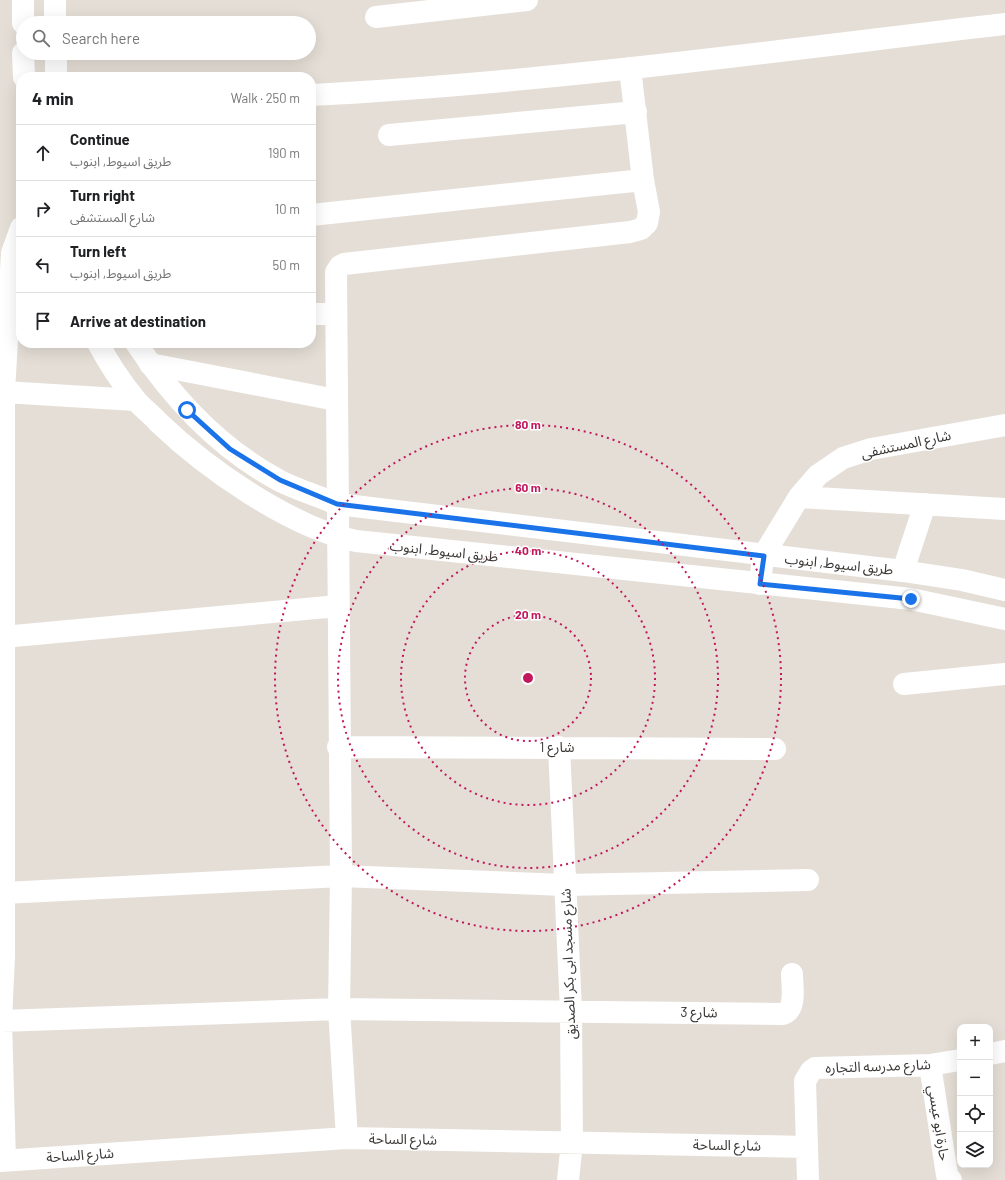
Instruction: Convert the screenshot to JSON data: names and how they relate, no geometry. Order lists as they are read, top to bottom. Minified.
{"streets":{"street":["شارع المستشفى","طريق اسيوط, ابنوب","شارع 1","شارع مسجد ابى بكر الصديق","شارع 3","شارع مدرسه التجاره","حارة ابو عيسي","شارع الساحة"]},"crossings":[["شارع المستشفى","طريق اسيوط, ابنوب"],["شارع 1","شارع مسجد ابى بكر الصديق"],["شارع مسجد ابى بكر الصديق","شارع 3"],["شارع مسجد ابى بكر الصديق","شارع الساحة"],["شارع مدرسه التجاره","حارة ابو عيسي"],["شارع مدرسه التجاره","شارع الساحة"]],"page":{"search":"Search here","heading":["4 min","Walk · 250 m"],"list":[["Continue","طريق اسيوط, ابنوب","190 m"],["Turn right","شارع المستشفى","10 m"],["Turn left","طريق اسيوط, ابنوب","50 m"],"Arrive at destination"],"map_buttons":["+","−"]},"rings":["80 m","60 m","40 m","20 m"]}
